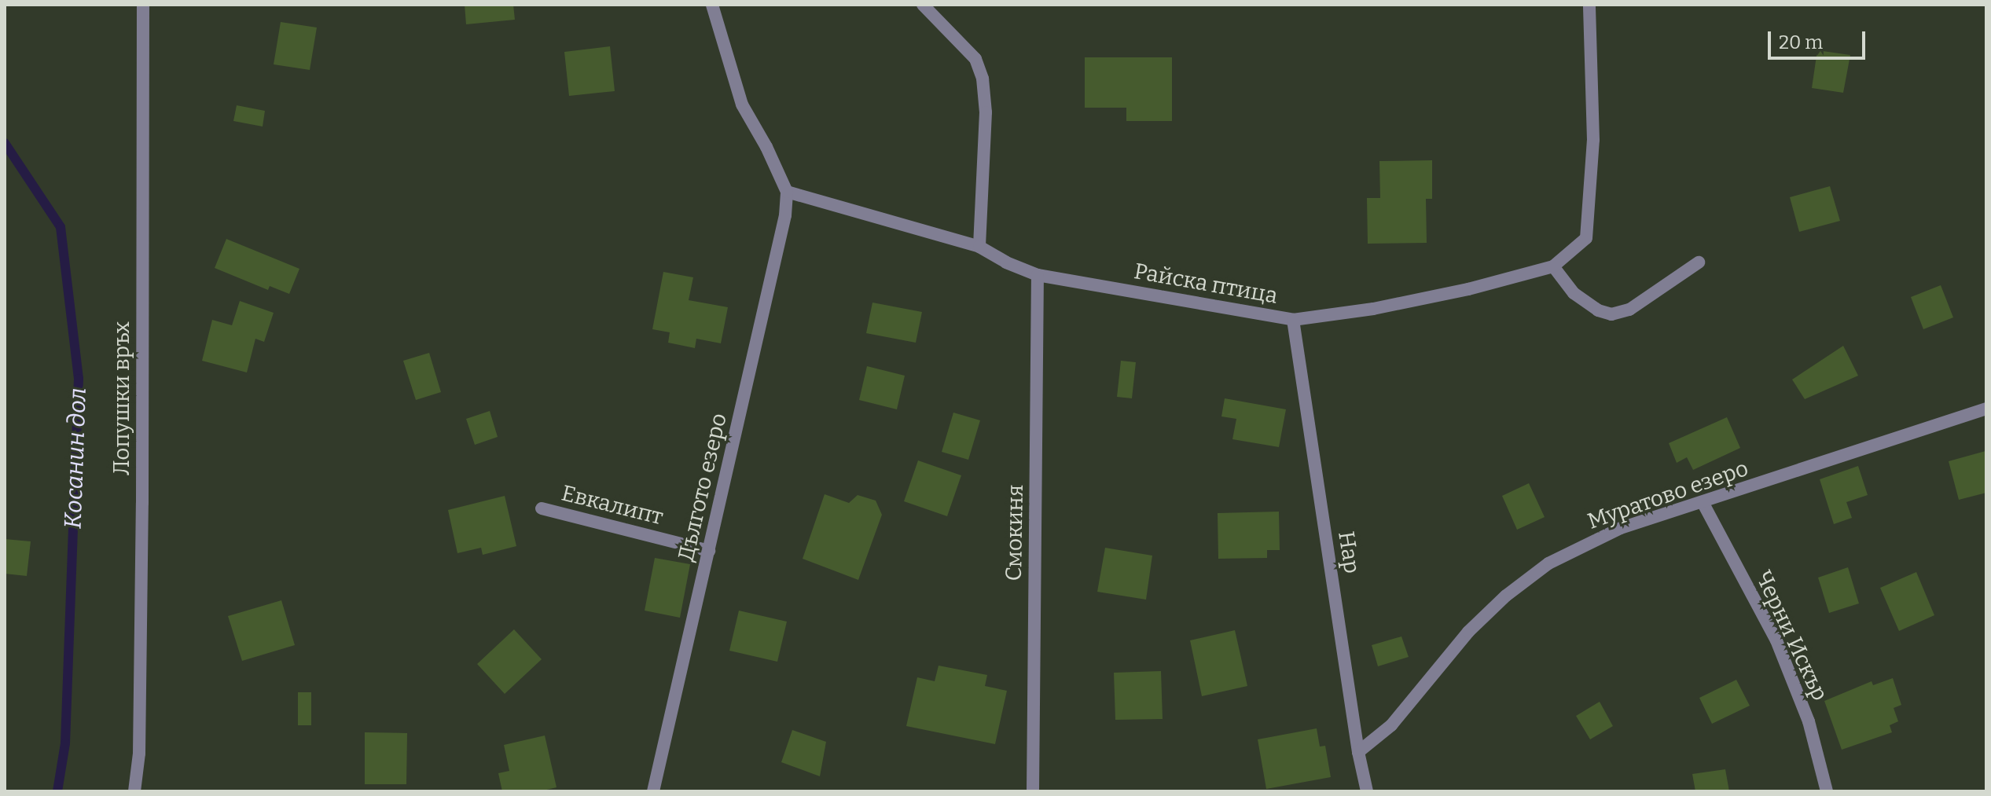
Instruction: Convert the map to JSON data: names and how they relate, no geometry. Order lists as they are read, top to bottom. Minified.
{"streets":{"street":["Райска птица","Лопушки връх","Дългото езеро","Муратово езеро","Евкалипт","Смокиня","Нар","Черни Искър"]},"crossings":[["Райска птица","Дългото езеро"],["Райска птица","Смокиня"],["Райска птица","Нар"],["Дългото езеро","Евкалипт"],["Муратово езеро","Нар"],["Муратово езеро","Черни Искър"]],"water":["Косанин дол"],"scale_bar":"20 m"}
